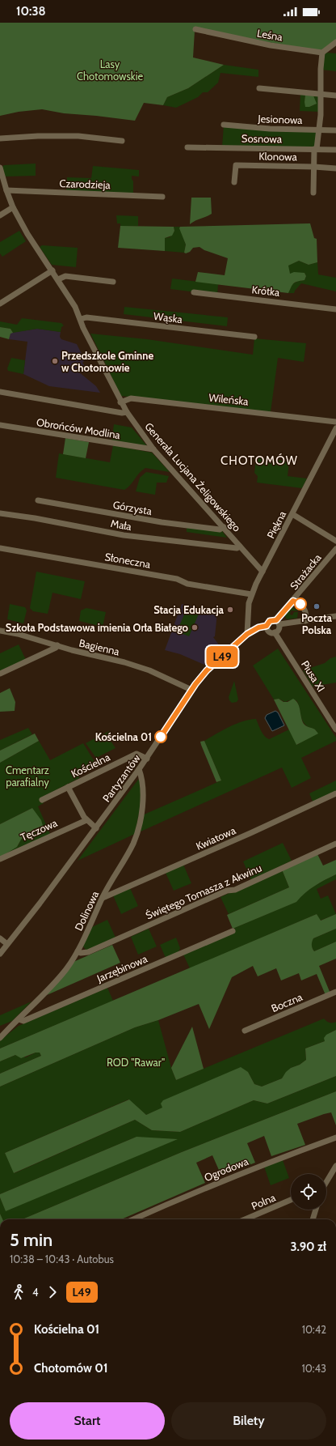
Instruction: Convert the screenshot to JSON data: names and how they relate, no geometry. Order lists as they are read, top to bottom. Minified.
{"streets":{"street":["Leśna","Jesionowa","Sosnowa","Klonowa","Czarodzieja","Krótka","Wąska","Wileńska","Obrońców Modlina","Generała Lucjana Żeligowskiego","Górzysta","Mała","Piękna","Słoneczna","Strażacka","Bagienna","Piusa XI","Kościelna","Partyzantów","Tęczowa","Kwiatowa","Świętego Tomasza z Akwinu","Dolinowa","Jarzębinowa","Boczna","Ogrodowa","Polna"]},"crossings":[["Czarodzieja","Generała Lucjana Żeligowskiego"],["Wąska","Generała Lucjana Żeligowskiego"],["Wileńska","Generała Lucjana Żeligowskiego"],["Obrońców Modlina","Generała Lucjana Żeligowskiego"],["Generała Lucjana Żeligowskiego","Górzysta"],["Generała Lucjana Żeligowskiego","Mała"],["Generała Lucjana Żeligowskiego","Piękna"],["Piękna","Słoneczna"],["Piękna","Partyzantów"],["Strażacka","Piusa XI"],["Strażacka","Partyzantów"],["Bagienna","Partyzantów"],["Piusa XI","Partyzantów"],["Kościelna","Partyzantów"],["Partyzantów","Dolinowa"],["Kwiatowa","Dolinowa"],["Świętego Tomasza z Akwinu","Dolinowa"],["Dolinowa","Jarzębinowa"]],"districts":["CHOTOMÓW"],"parks":["Lasy Chotomowskie","Cmentarz parafialny","ROD \"Rawar\""],"places":["Przedszkole Gminne w Chotomowie","Poczta Polska","Stacja Edukacja","Szkoła Podstawowa imienia Orła Białego","Kościelna 01"],"lines":["bus line L49"],"page":{"status":"10:38","on_map":"L49","heading":["5 min","10:38 – 10:43 · Autobus","3.90 zł"],"legs":["4","L49"],"list":[{"name":"Kościelna 01","value":"10:42"},{"name":"Chotomów 01","value":"10:43"}],"buttons":["Start","Bilety"]}}
